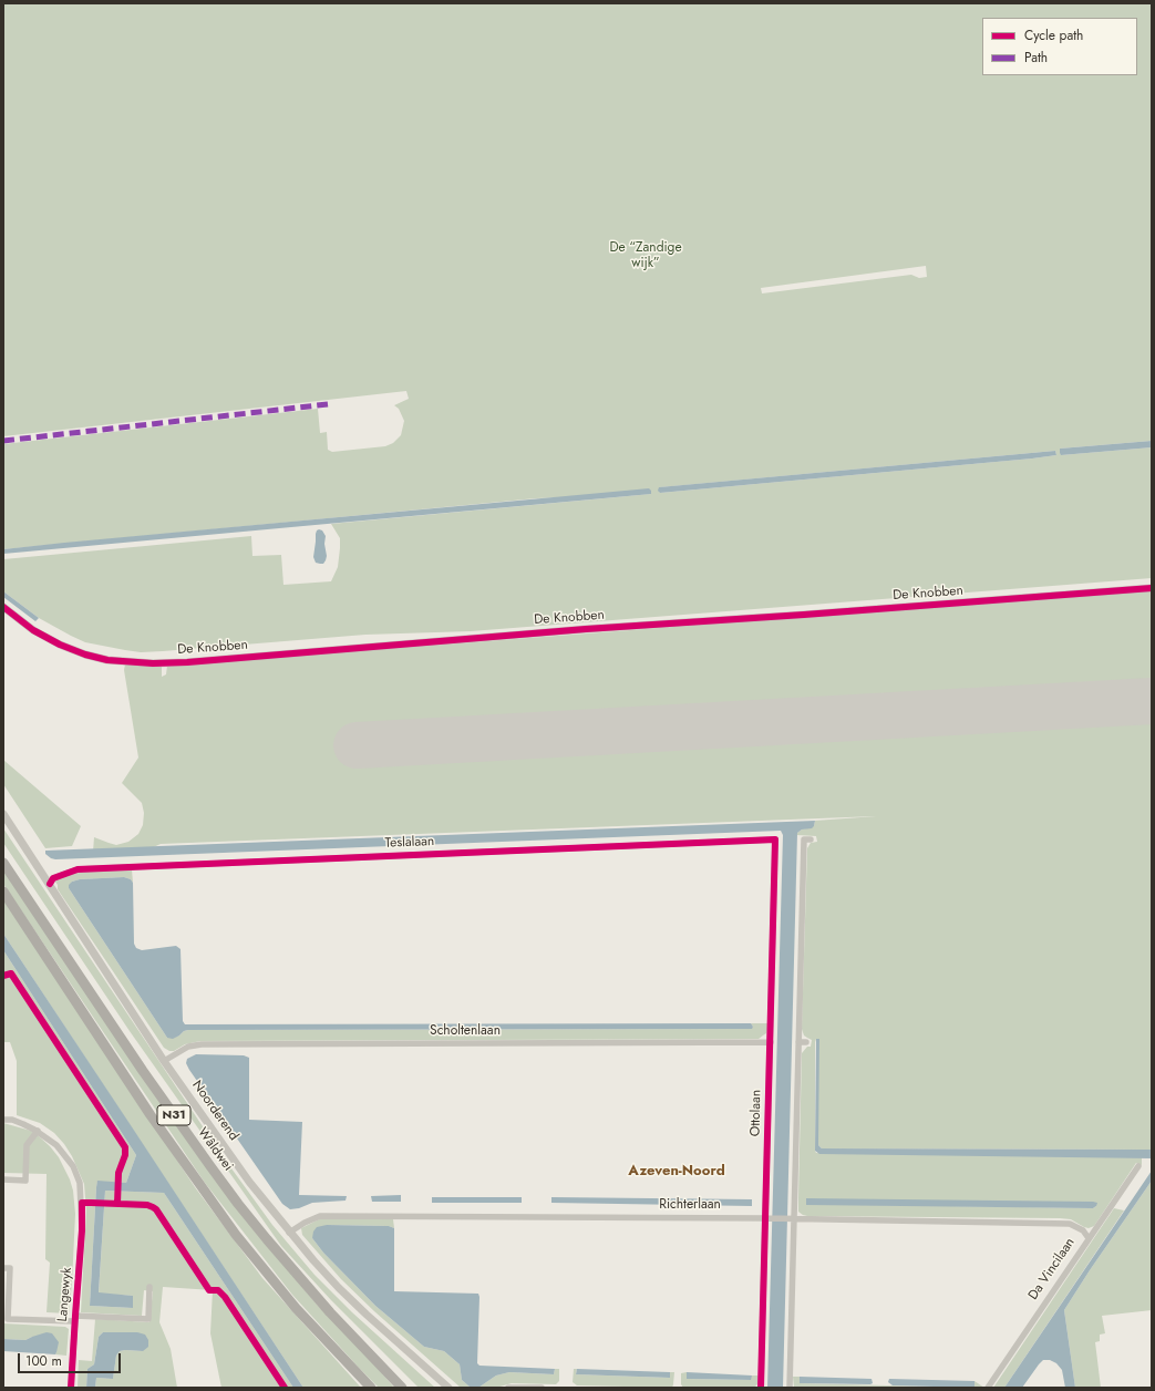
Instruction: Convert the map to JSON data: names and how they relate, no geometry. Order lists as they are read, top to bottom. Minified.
{"streets":{"highway":["N31","Wâldwei"],"street":["De Knobben","Teslalaan","Scholtenlaan","Noorderend","Ottolaan","Richterlaan","Da Vincilaan","Langewyk"]},"crossings":[["Teslalaan","Noorderend"],["Teslalaan","Ottolaan"],["Scholtenlaan","Noorderend"],["Scholtenlaan","Ottolaan"],["Noorderend","Richterlaan"],["Ottolaan","Richterlaan"],["Richterlaan","Da Vincilaan"]],"districts":["Azeven-Noord"],"parks":["De “Zandige wijk”"],"legend":["Cycle path","Path"],"scale_bar":"100 m"}
